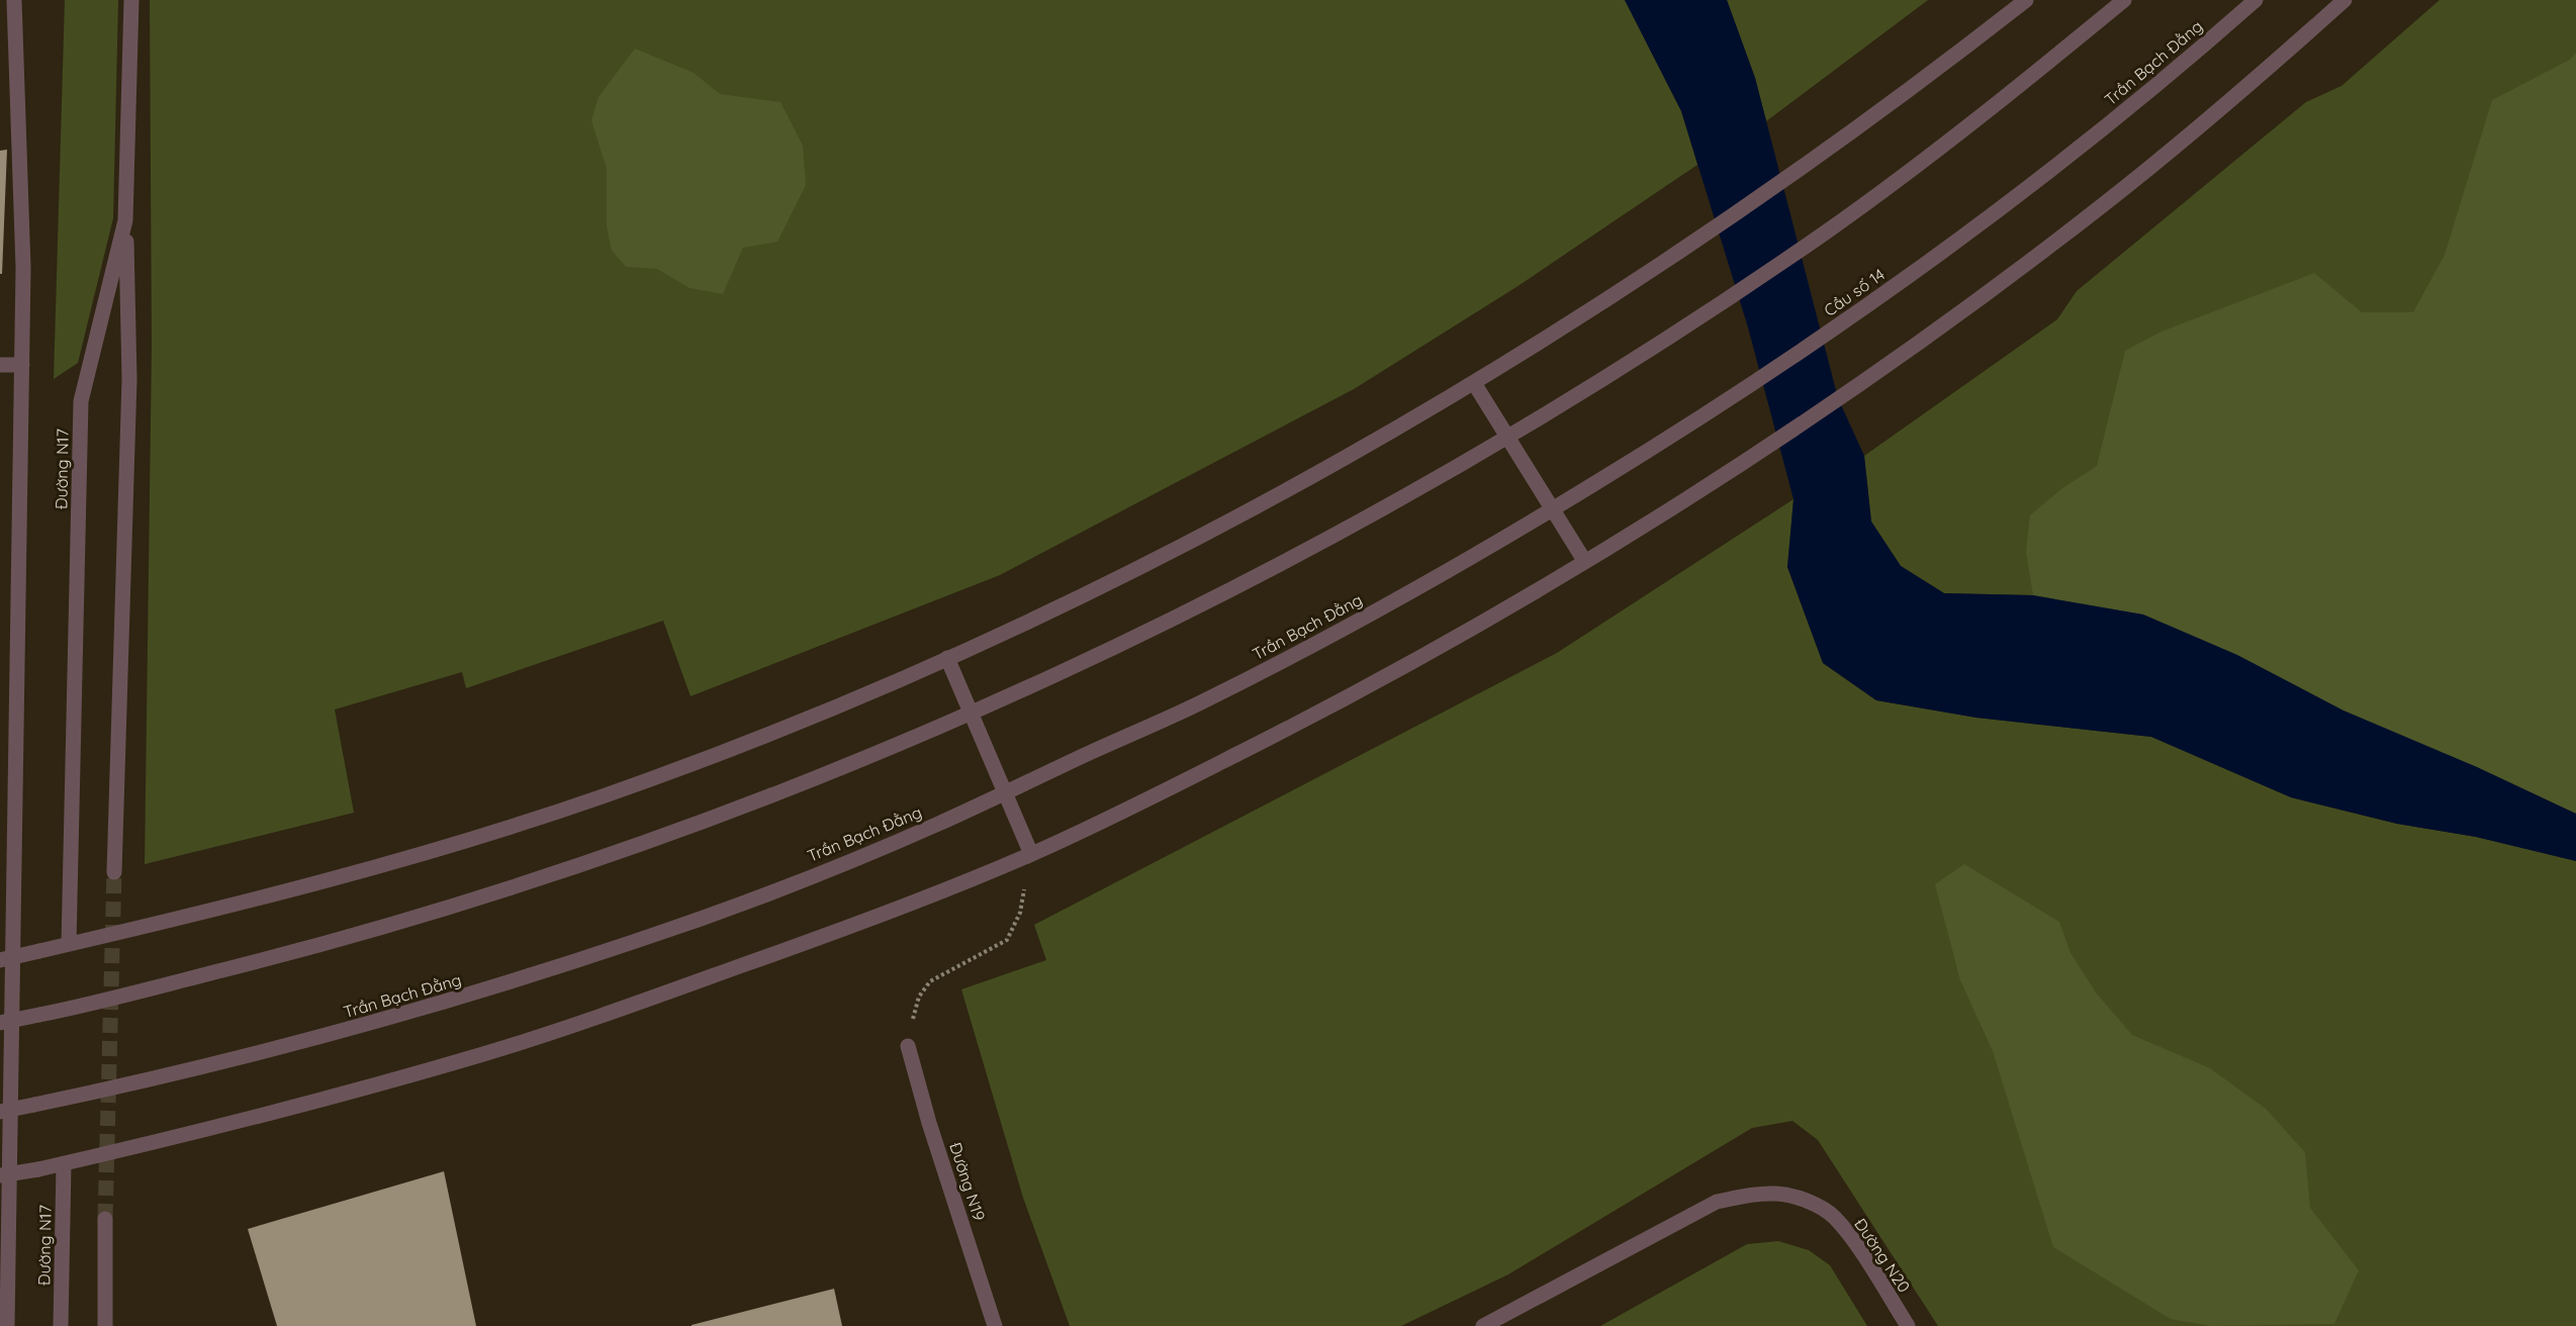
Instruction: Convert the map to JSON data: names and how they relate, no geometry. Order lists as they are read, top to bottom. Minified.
{"streets":{"street":["Trần Bạch Đằng","Cầu số 14","Đường N17","Đường N19","Đường N20"]},"crossings":[["Trần Bạch Đằng","Cầu số 14"]]}
